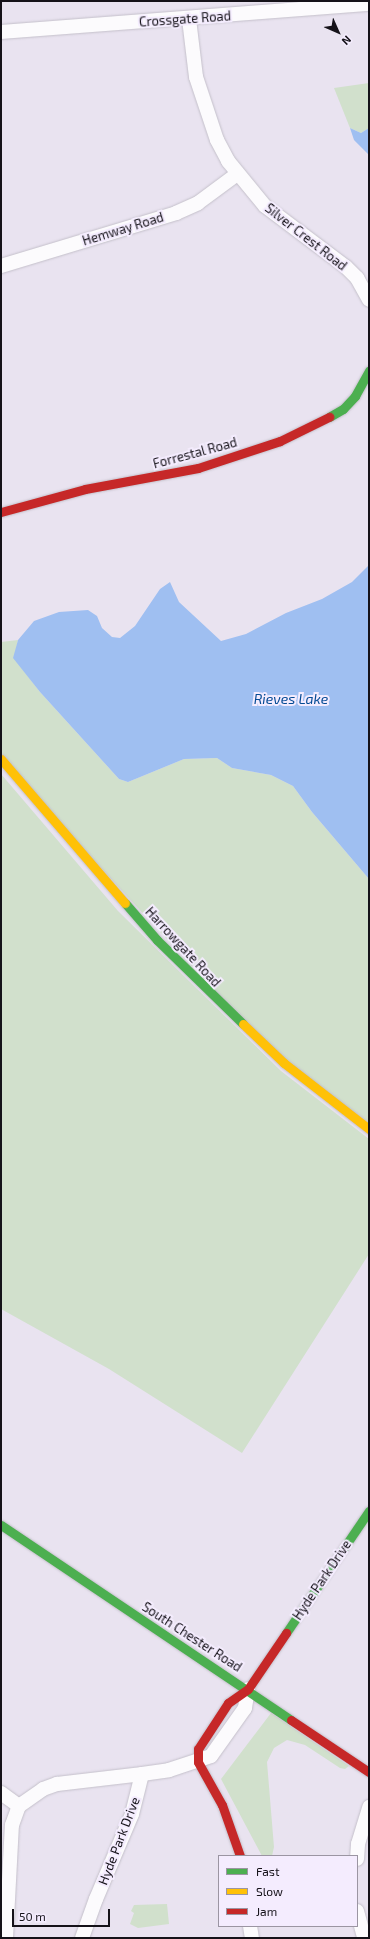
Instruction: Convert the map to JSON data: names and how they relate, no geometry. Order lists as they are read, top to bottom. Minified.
{"streets":{"street":["Crossgate Road","Hemway Road","Silver Crest Road","Forrestal Road","Harrowgate Road","Hyde Park Drive","South Chester Road"]},"crossings":[["Crossgate Road","Silver Crest Road"],["Hemway Road","Silver Crest Road"],["Hyde Park Drive","South Chester Road"]],"water":["Rieves Lake"],"legend":["Fast","Slow","Jam"],"scale_bar":"50 m","north":"bottom right"}
